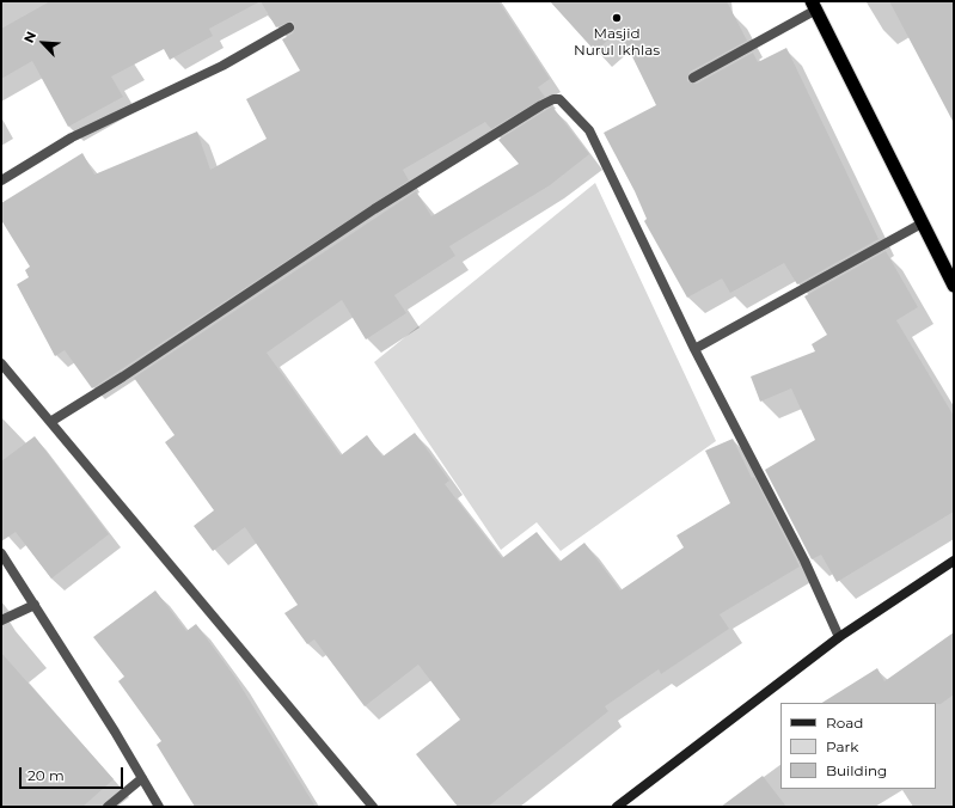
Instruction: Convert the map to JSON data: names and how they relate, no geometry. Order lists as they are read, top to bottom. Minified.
{"places":["Masjid Nurul Ikhlas"],"legend":["Road","Park","Building"],"scale_bar":"20 m","north":"top left"}
